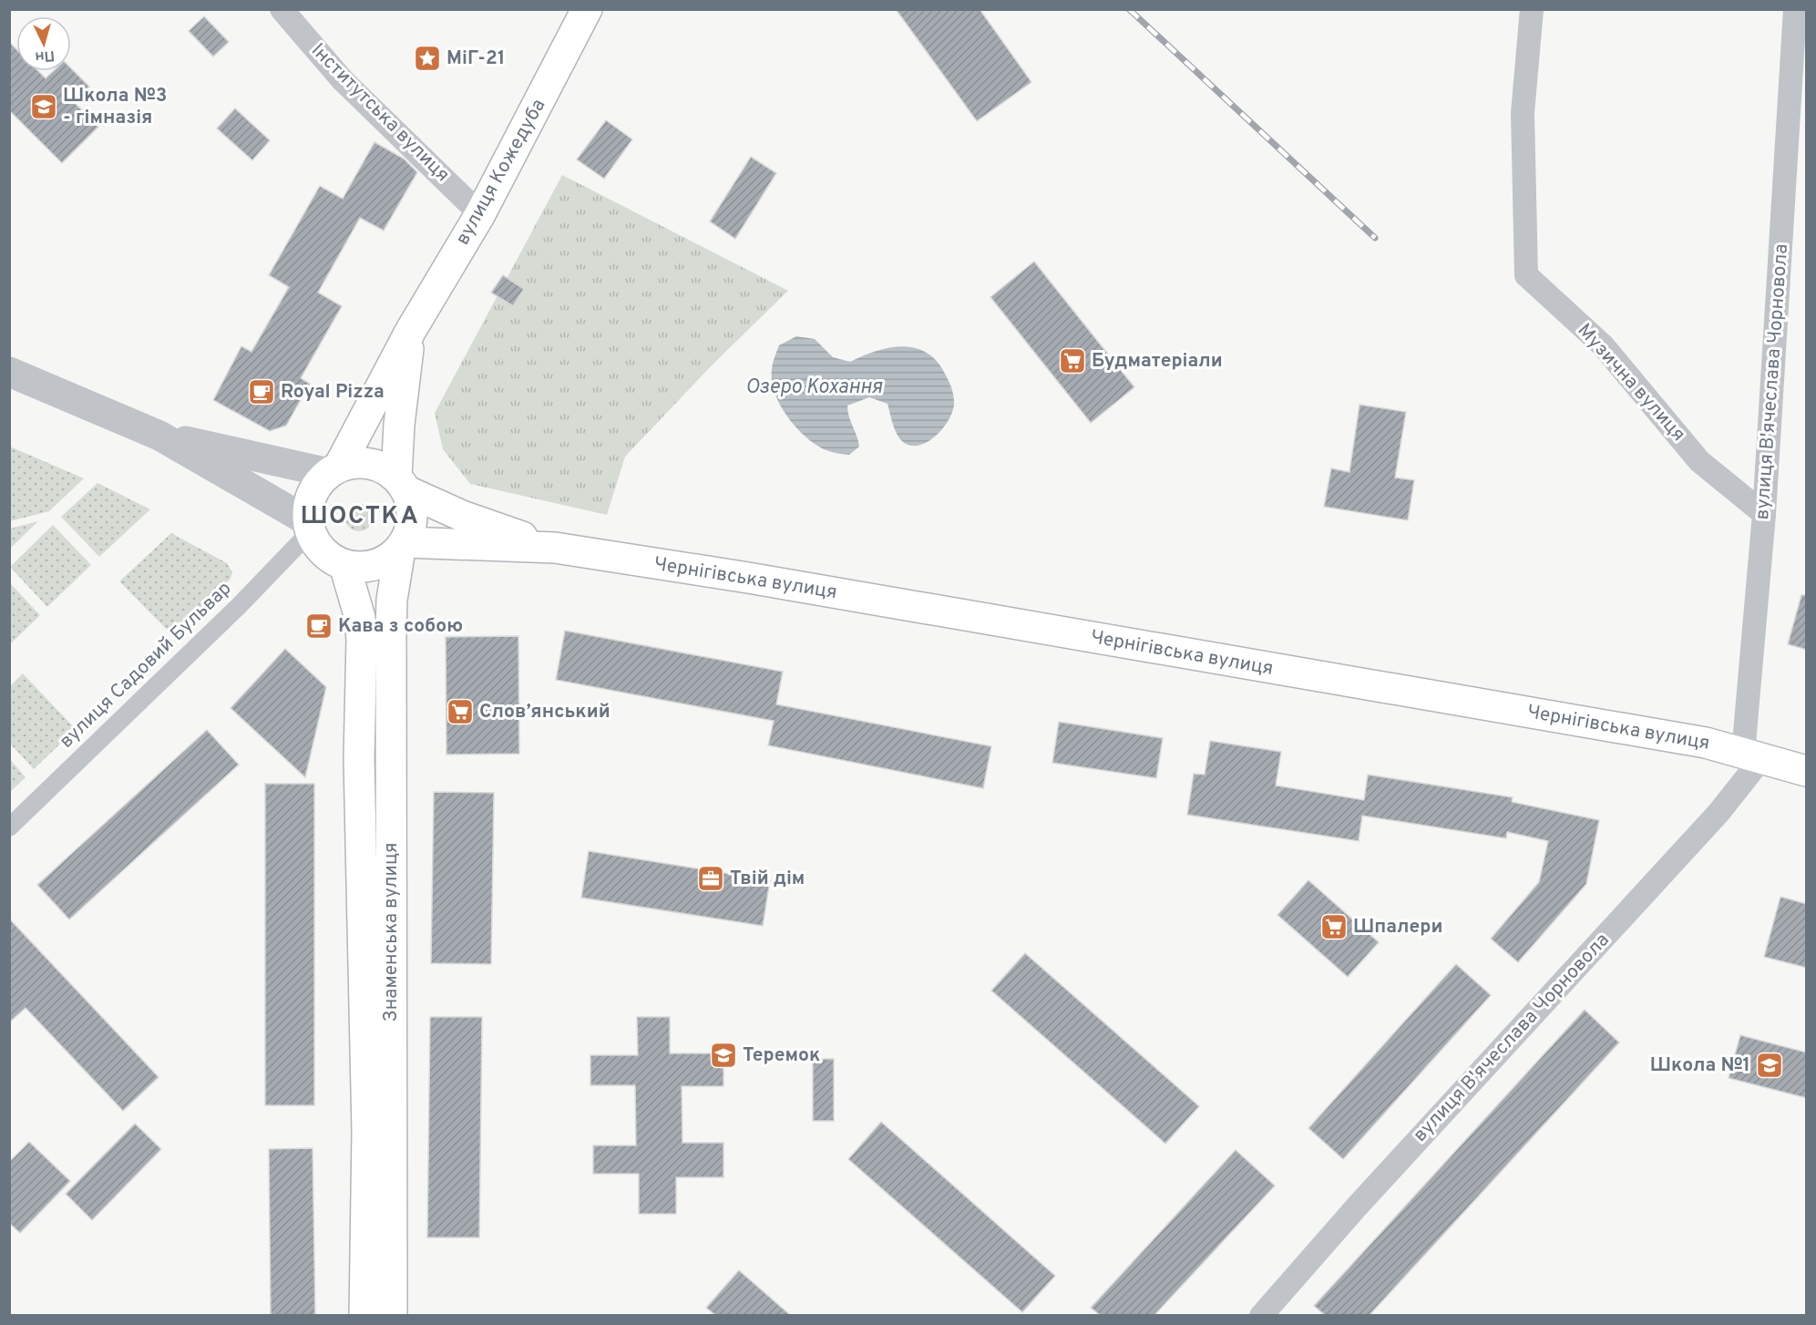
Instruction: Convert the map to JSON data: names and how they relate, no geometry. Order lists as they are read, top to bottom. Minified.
{"streets":{"main road":["вулиця Кожедуба","Чернігівська вулиця","Знаменська вулиця"],"street":["Інститутська вулиця","вулиця В'ячеслава Чорновола","Музична вулиця","вулиця Садовий Бульвар"]},"crossings":[["Інститутська вулиця","вулиця Кожедуба"],["вулиця Кожедуба","Чернігівська вулиця"],["вулиця Кожедуба","вулиця Садовий Бульвар"],["вулиця Кожедуба","Знаменська вулиця"],["вулиця В'ячеслава Чорновола","Музична вулиця"],["вулиця В'ячеслава Чорновола","Чернігівська вулиця"],["Чернігівська вулиця","вулиця Садовий Бульвар"],["Чернігівська вулиця","Знаменська вулиця"],["вулиця Садовий Бульвар","Знаменська вулиця"]],"districts":["ШОСТКА"],"water":["Озеро Кохання"],"places":{"place":["МіГ-21"],"school or university":["Школа №3 - гімназія","Теремок","Школа №1"],"supermarket":["Будматеріали","Слов’янський","Шпалери"],"cafe":["Royal Pizza","Кава з собою"],"office":["Твій дім"]},"north":"bottom"}
